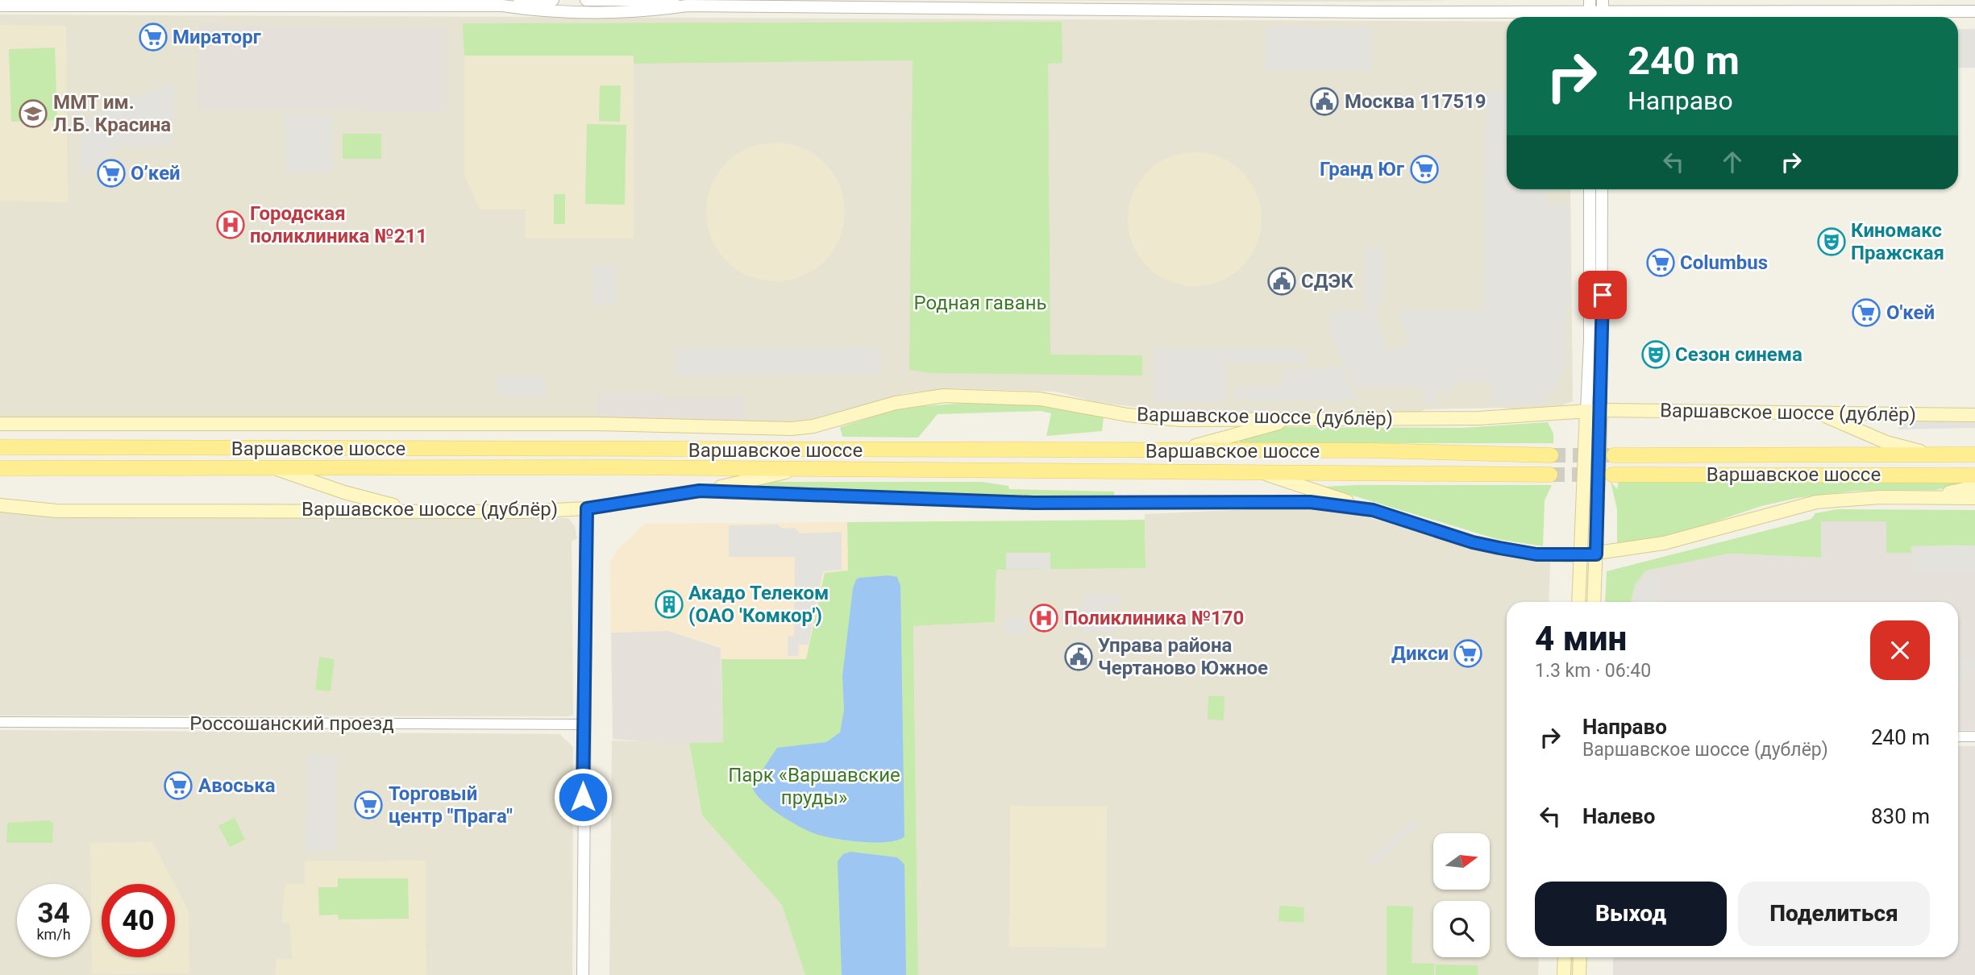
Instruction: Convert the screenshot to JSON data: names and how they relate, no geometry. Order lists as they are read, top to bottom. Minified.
{"streets":{"main road":["Варшавское шоссе (дублёр)","Варшавское шоссе"],"street":["Россошанский проезд"]},"crossings":[["Варшавское шоссе (дублёр)","Варшавское шоссе"]],"parks":["Родная гавань","Парк «Варшавские пруды»"],"places":{"supermarket":["Мираторг","Гранд Юг","О’кей","Columbus","О'кей","Дикси","Авоська","Торговый центр \"Прага\""],"public building":["Москва 117519","СДЭК","Управа района Чертаново Южное"],"school or university":["ММТ им. Л.Б. Красина"],"hospital":["Городская поликлиника №211","Поликлиника №170"],"theatre":["Киномакс Пражская","Сезон синема"],"building":["Акадо Телеком (ОАО 'Комкор')"]},"north":"right","page":{"turn":["240 m","Направо"],"heading":["4 мин","1.3 km · 06:40"],"list":[{"name":"Направо","note":"Варшавское шоссе (дублёр)","value":"240 m"},{"name":"Налево","value":"830 m"}],"buttons":["Выход","Поделиться"],"speed":"34 km/h","limit":"40"}}
